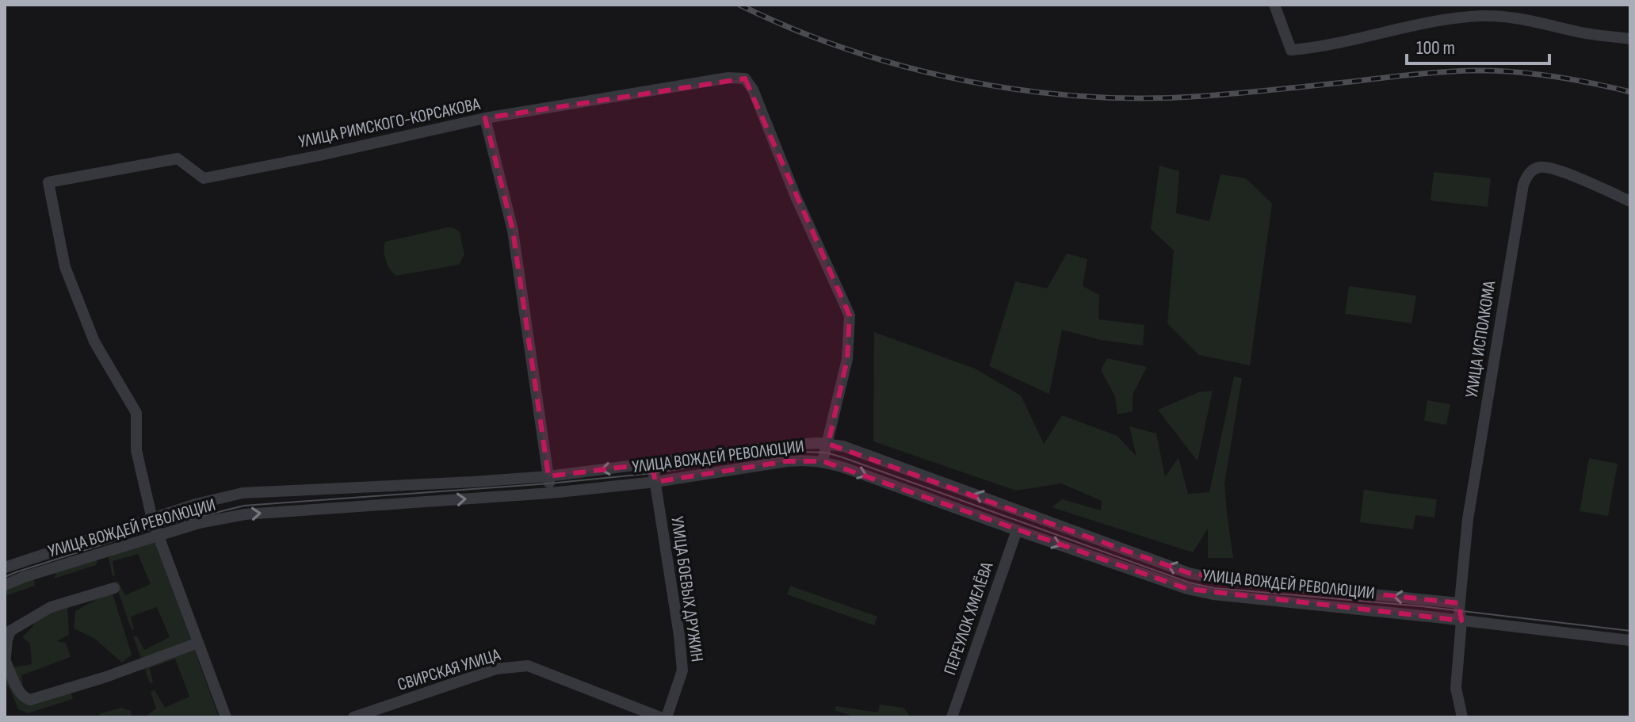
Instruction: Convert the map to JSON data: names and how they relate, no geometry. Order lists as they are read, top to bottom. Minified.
{"streets":{"street":["УЛИЦА РИМСКОГО-КОРСАКОВА","УЛИЦА ИСПОЛКОМА","УЛИЦА ВОЖДЕЙ РЕВОЛЮЦИИ","УЛИЦА БОЕВЫХ ДРУЖИН","ПЕРЕУЛОК ХМЕЛЁВА","СВИРСКАЯ УЛИЦА"]},"crossings":[["УЛИЦА РИМСКОГО-КОРСАКОВА","УЛИЦА ВОЖДЕЙ РЕВОЛЮЦИИ"],["УЛИЦА ИСПОЛКОМА","УЛИЦА ВОЖДЕЙ РЕВОЛЮЦИИ"],["УЛИЦА ВОЖДЕЙ РЕВОЛЮЦИИ","УЛИЦА БОЕВЫХ ДРУЖИН"],["УЛИЦА ВОЖДЕЙ РЕВОЛЮЦИИ","ПЕРЕУЛОК ХМЕЛЁВА"]],"scale_bar":"100 m"}
